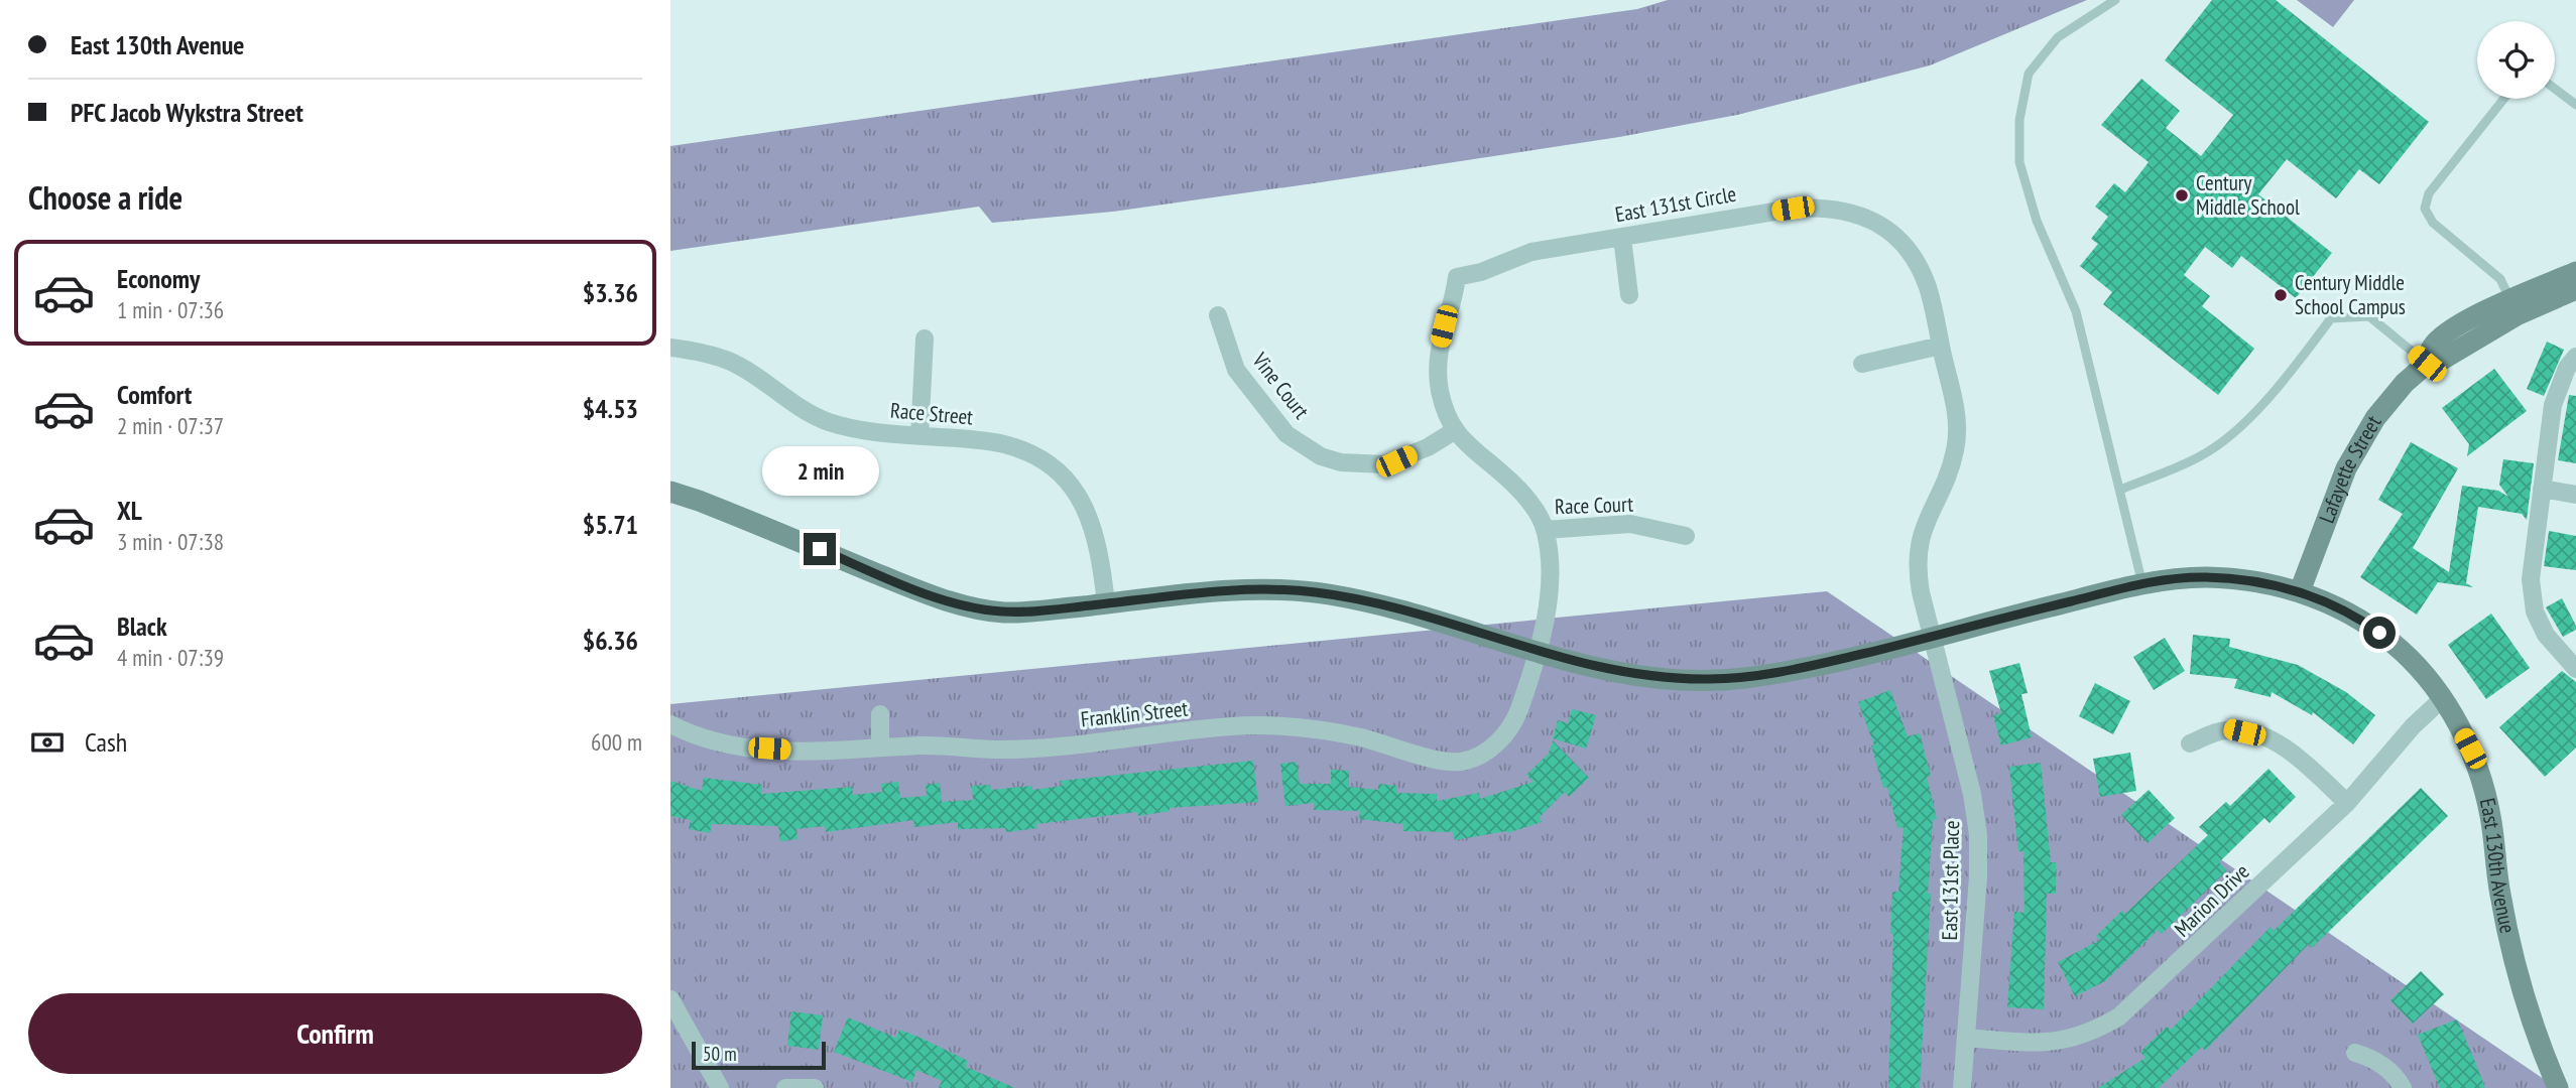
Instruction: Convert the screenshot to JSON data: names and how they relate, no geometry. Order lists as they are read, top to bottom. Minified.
{"streets":{"street":["East 131st Circle","Vine Court","Race Street","Lafayette Street","Race Court","Franklin Street","East 130th Avenue","East 131st Place","Marion Drive"]},"crossings":[["East 131st Circle","Vine Court"],["East 131st Circle","Race Court"],["East 131st Circle","Franklin Street"],["East 131st Circle","East 130th Avenue"],["East 131st Circle","East 131st Place"],["Race Street","East 130th Avenue"],["Lafayette Street","East 130th Avenue"],["Franklin Street","East 130th Avenue"],["East 130th Avenue","East 131st Place"],["East 130th Avenue","Marion Drive"],["East 131st Place","Marion Drive"]],"places":["Century Middle School","Century Middle School Campus"],"scale_bar":"50 m","page":{"banner":["East 130th Avenue","PFC Jacob Wykstra Street"],"heading":"Choose a ride","list":[{"name":"Economy","note":"1 min · 07:36","value":"$3.36"},{"name":"Comfort","note":"2 min · 07:37","value":"$4.53"},{"name":"XL","note":"3 min · 07:38","value":"$5.71"},{"name":"Black","note":"4 min · 07:39","value":"$6.36"}],"bubble":"2 min","pay":["Cash","600 m"],"buttons":"Confirm","scale":"50 m"}}
